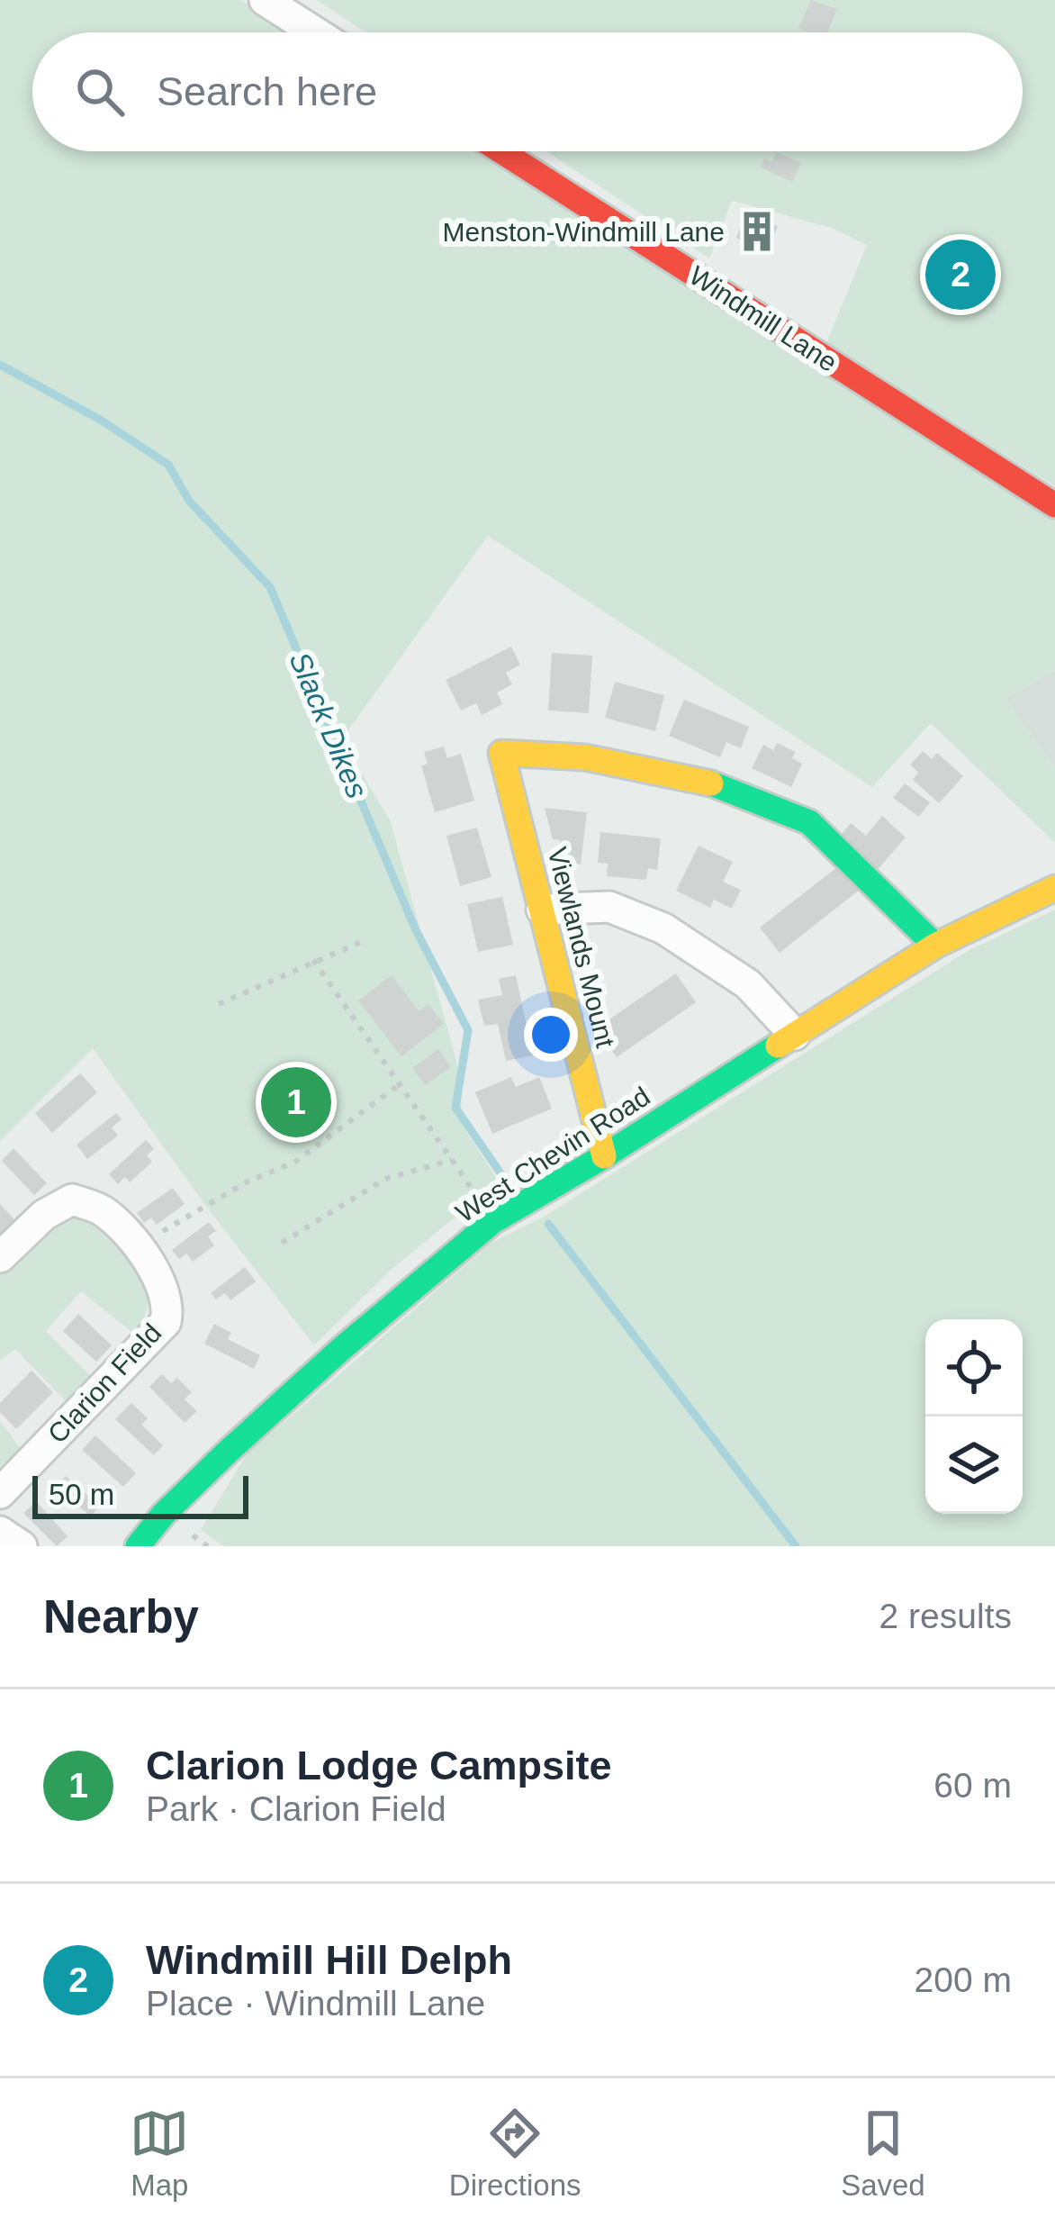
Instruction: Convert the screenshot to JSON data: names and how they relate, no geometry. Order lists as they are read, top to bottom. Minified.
{"streets":{"street":["Windmill Lane","Viewlands Mount","West Chevin Road","Clarion Field"]},"crossings":[["Viewlands Mount","West Chevin Road"]],"water":["Slack Dikes"],"places":{"building":["Menston-Windmill Lane"]},"scale_bar":"50 m","page":{"search":"Search here","pins":["2","1"],"scale":"50 m","heading":["Nearby","2 results"],"list":[{"mark":"1","name":"Clarion Lodge Campsite","note":"Park · Clarion Field","value":"60 m"},{"mark":"2","name":"Windmill Hill Delph","note":"Place · Windmill Lane","value":"200 m"}],"nav":["Map","Directions","Saved"]}}
